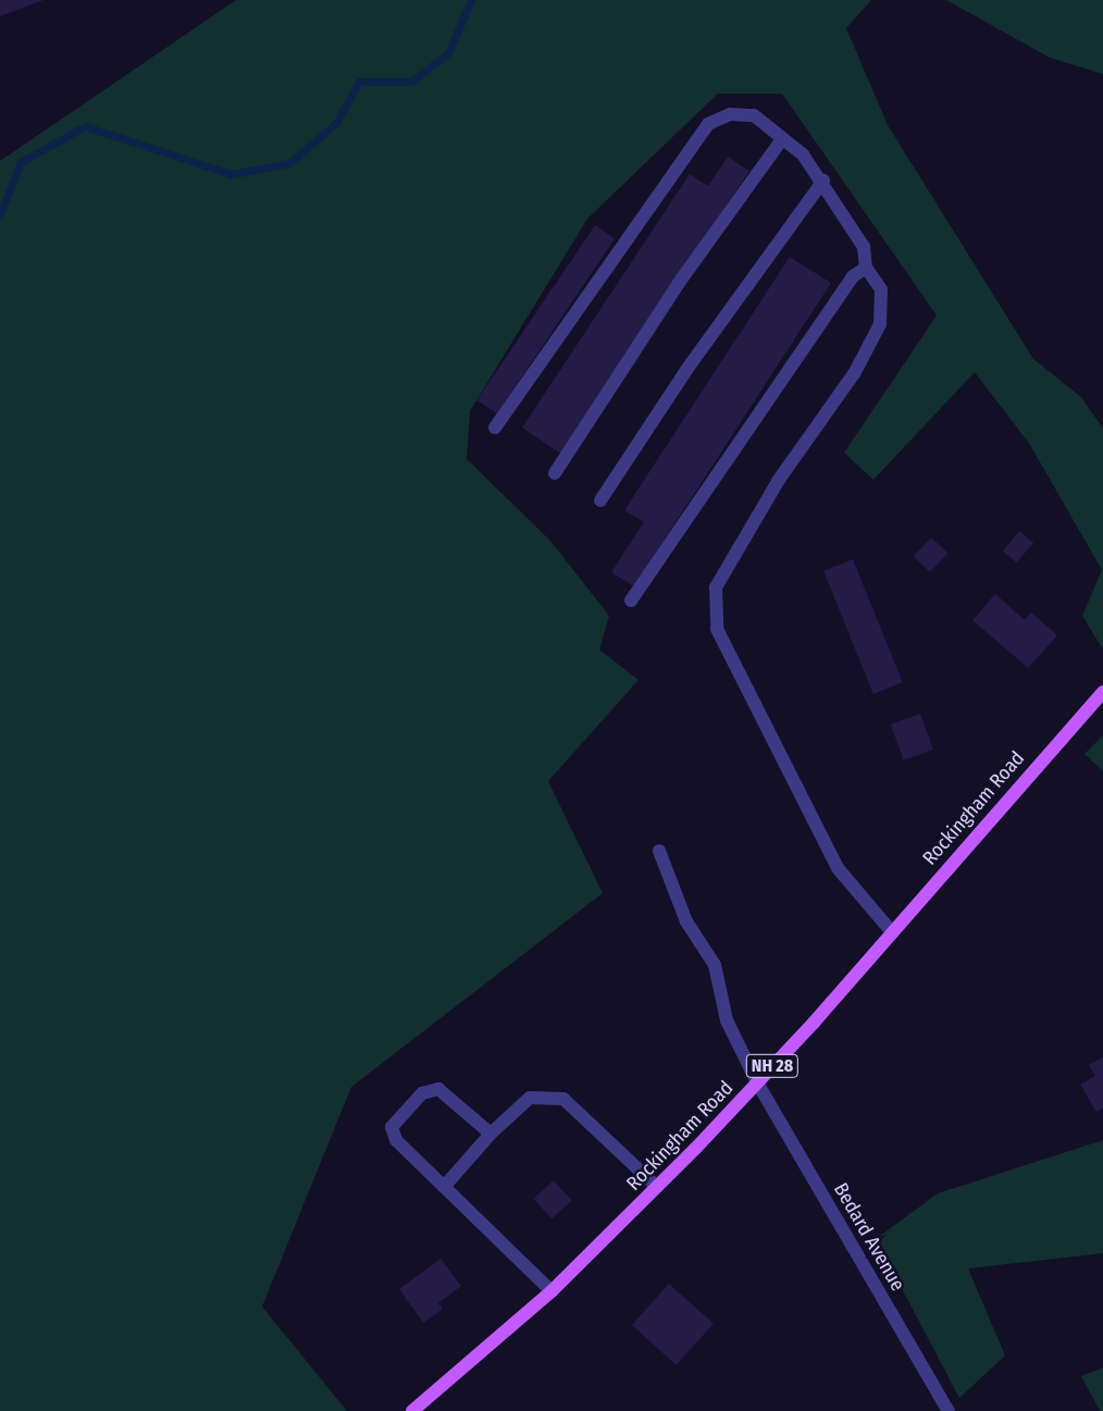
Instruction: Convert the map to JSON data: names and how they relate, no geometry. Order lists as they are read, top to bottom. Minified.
{"streets":{"main road":["Rockingham Road","NH 28"],"street":["Bedard Avenue"]},"crossings":[["Rockingham Road","Bedard Avenue"]]}
